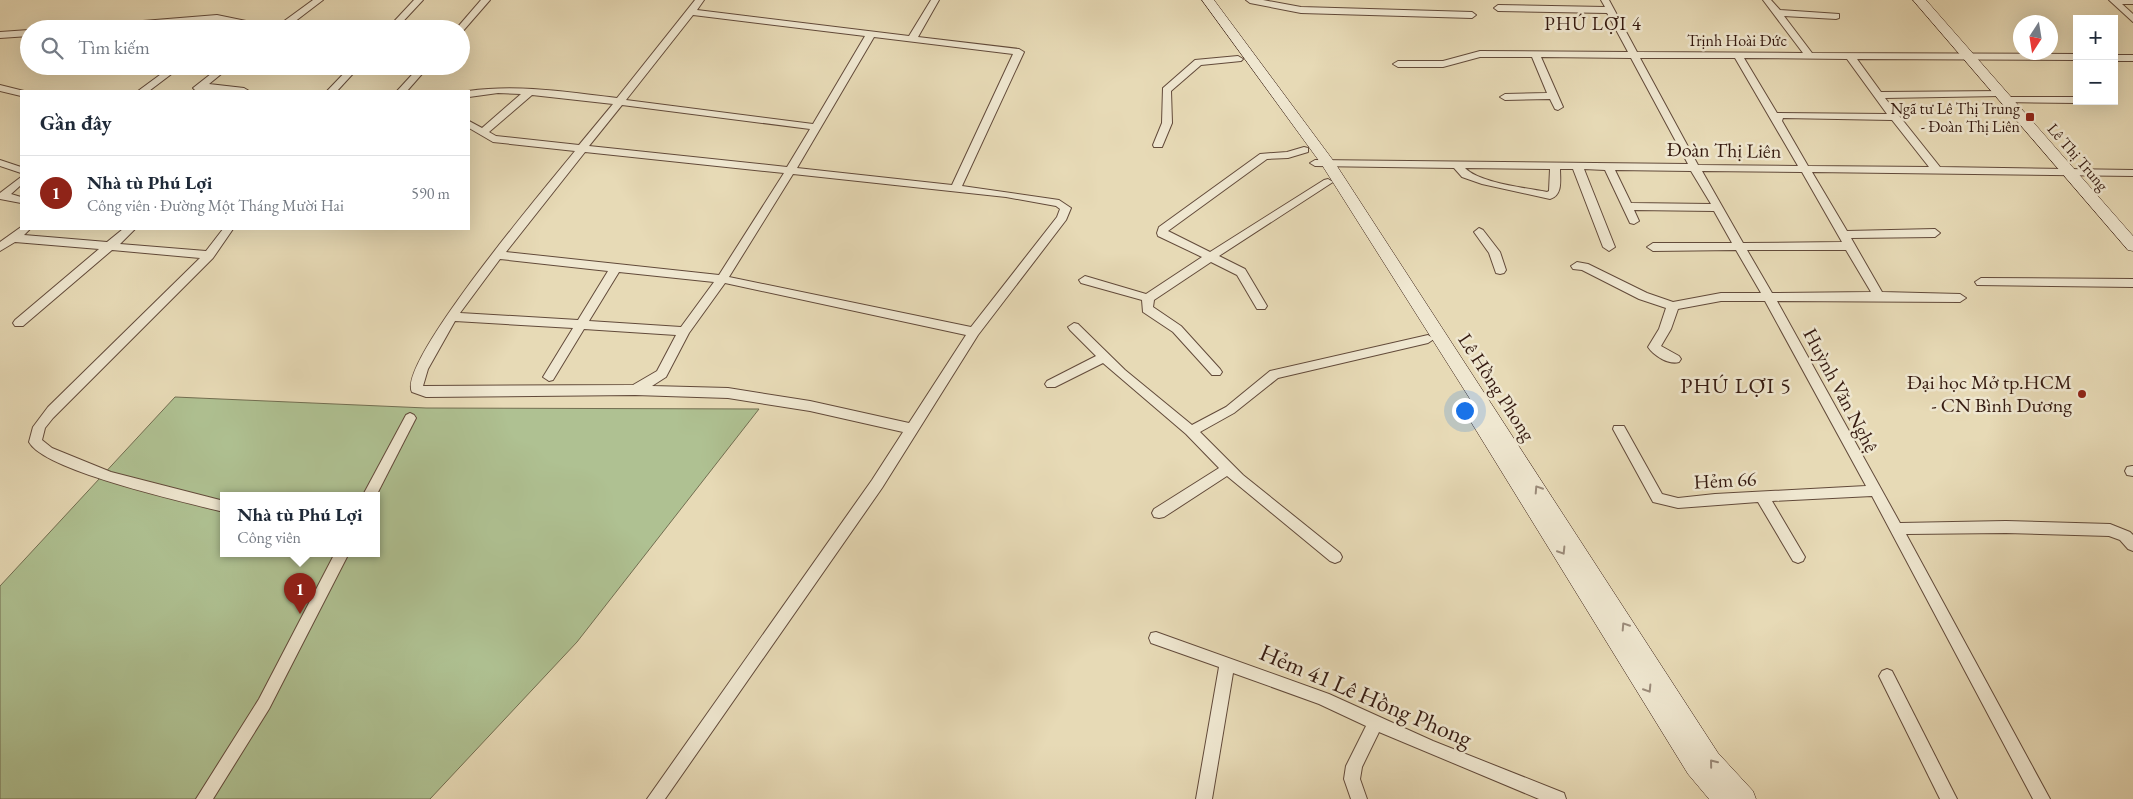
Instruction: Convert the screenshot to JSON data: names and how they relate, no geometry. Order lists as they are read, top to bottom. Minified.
{"streets":{"street":["Trịnh Hoài Đức","Đoàn Thị Liên","Lê Thị Trung","Lê Hồng Phong","Huỳnh Văn Nghệ","Hẻm 66","Hẻm 41 Lê Hồng Phong"]},"crossings":[["Trịnh Hoài Đức","Lê Thị Trung"],["Trịnh Hoài Đức","Huỳnh Văn Nghệ"],["Đoàn Thị Liên","Lê Thị Trung"],["Đoàn Thị Liên","Lê Hồng Phong"],["Đoàn Thị Liên","Huỳnh Văn Nghệ"],["Huỳnh Văn Nghệ","Hẻm 66"]],"districts":["PHÚ LỢI 4","PHÚ LỢI 5"],"places":{"transit":["Ngã tư Lê Thị Trung - Đoàn Thị Liên"],"other":["Đại học Mở tp.HCM - CN Bình Dương"]},"north":"bottom","page":{"map_buttons":["+","−"],"search":"Tìm kiếm","heading":"Gần đây","list":[{"mark":"1","name":"Nhà tù Phú Lợi","note":"Công viên · Đường Một Tháng Mười Hai","value":"590 m"}],"popup":["Nhà tù Phú Lợi","Công viên"],"pins":"1"}}
